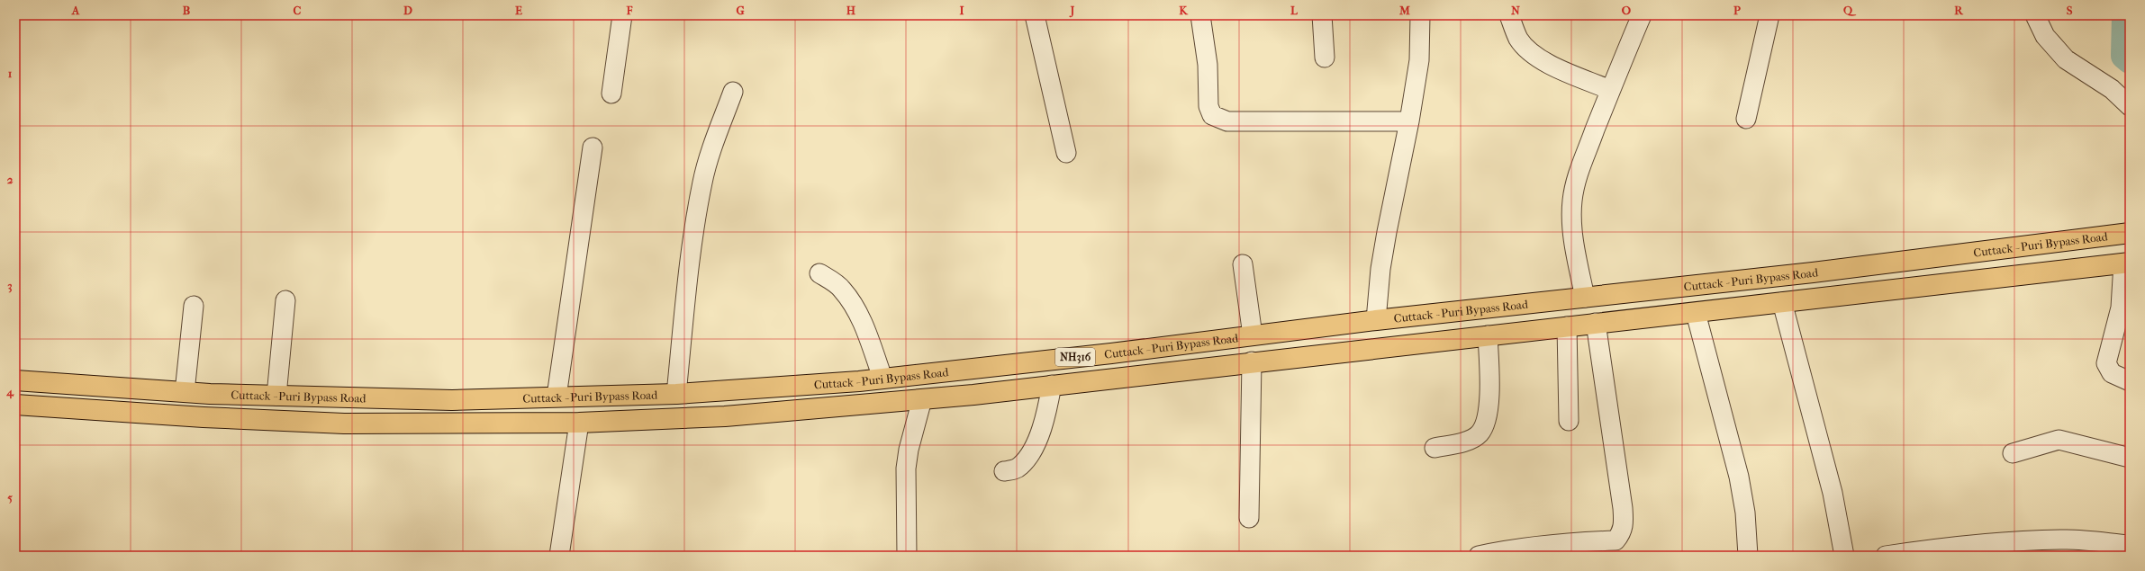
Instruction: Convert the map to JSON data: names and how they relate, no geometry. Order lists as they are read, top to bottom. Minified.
{"streets":{"highway":["Cuttack - Puri Bypass Road","NH316"]},"grid":{"columns":["A","B","C","D","E","F","G","H","I","J","K","L","M","N","O","P","Q","R","S"],"rows":["1","2","3","4","5"]}}
